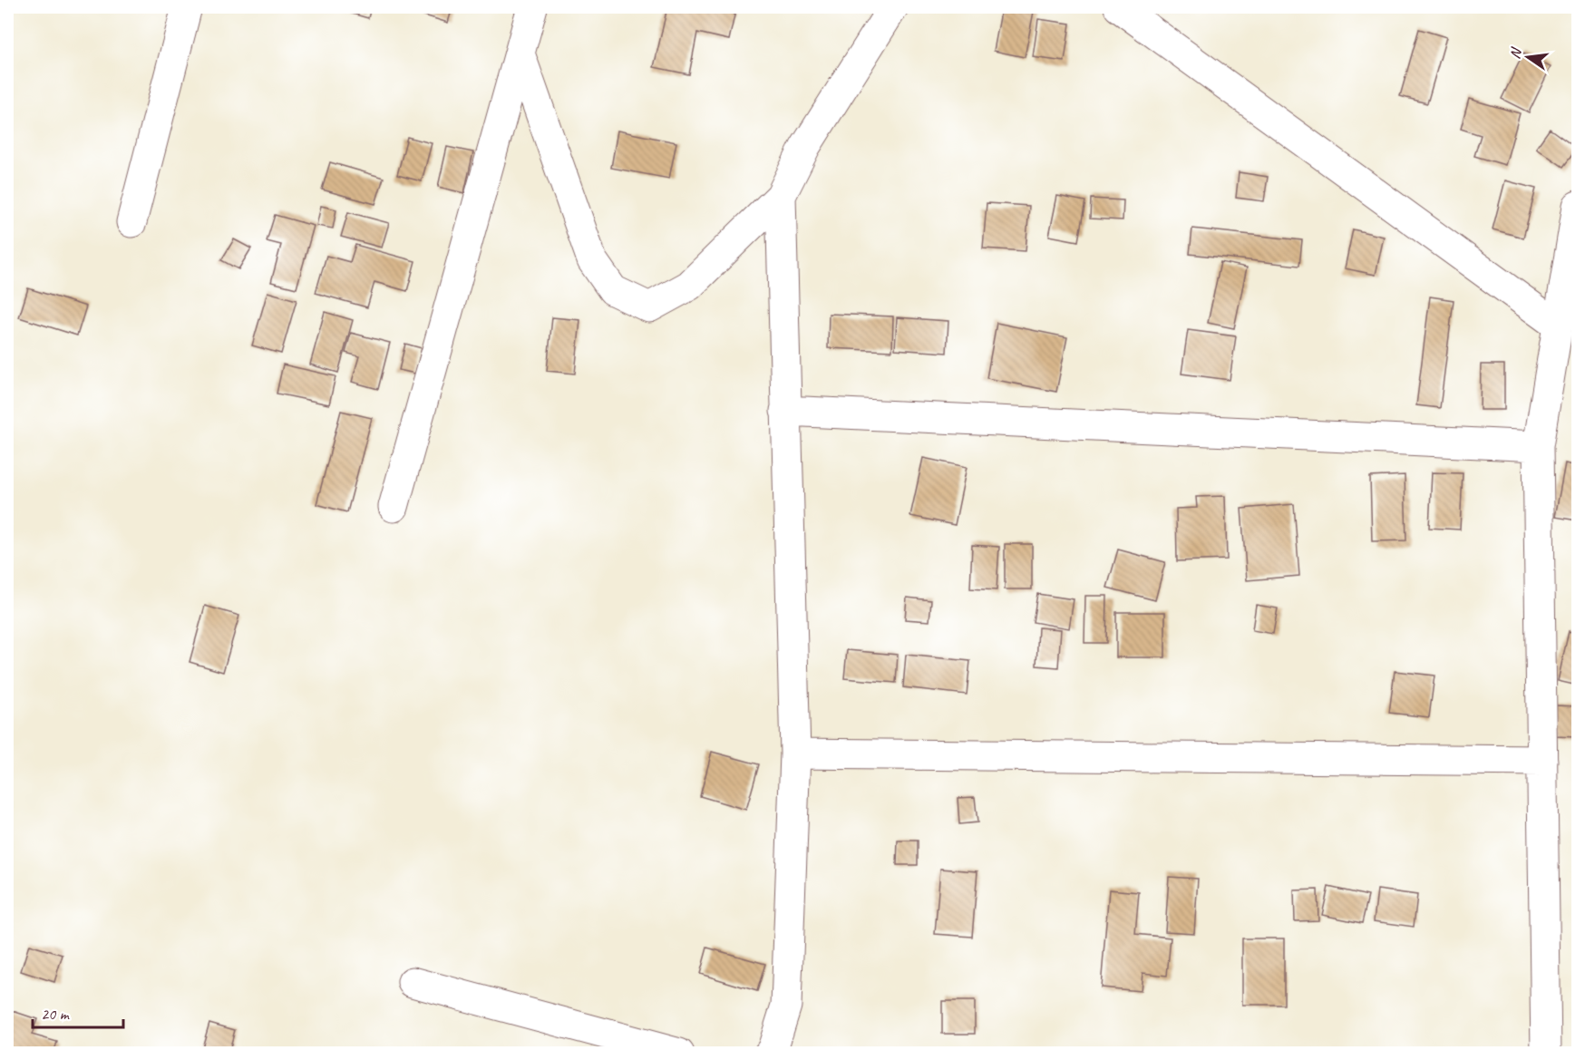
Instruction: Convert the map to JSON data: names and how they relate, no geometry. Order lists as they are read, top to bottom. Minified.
{"scale_bar":"20 m","north":"left"}
